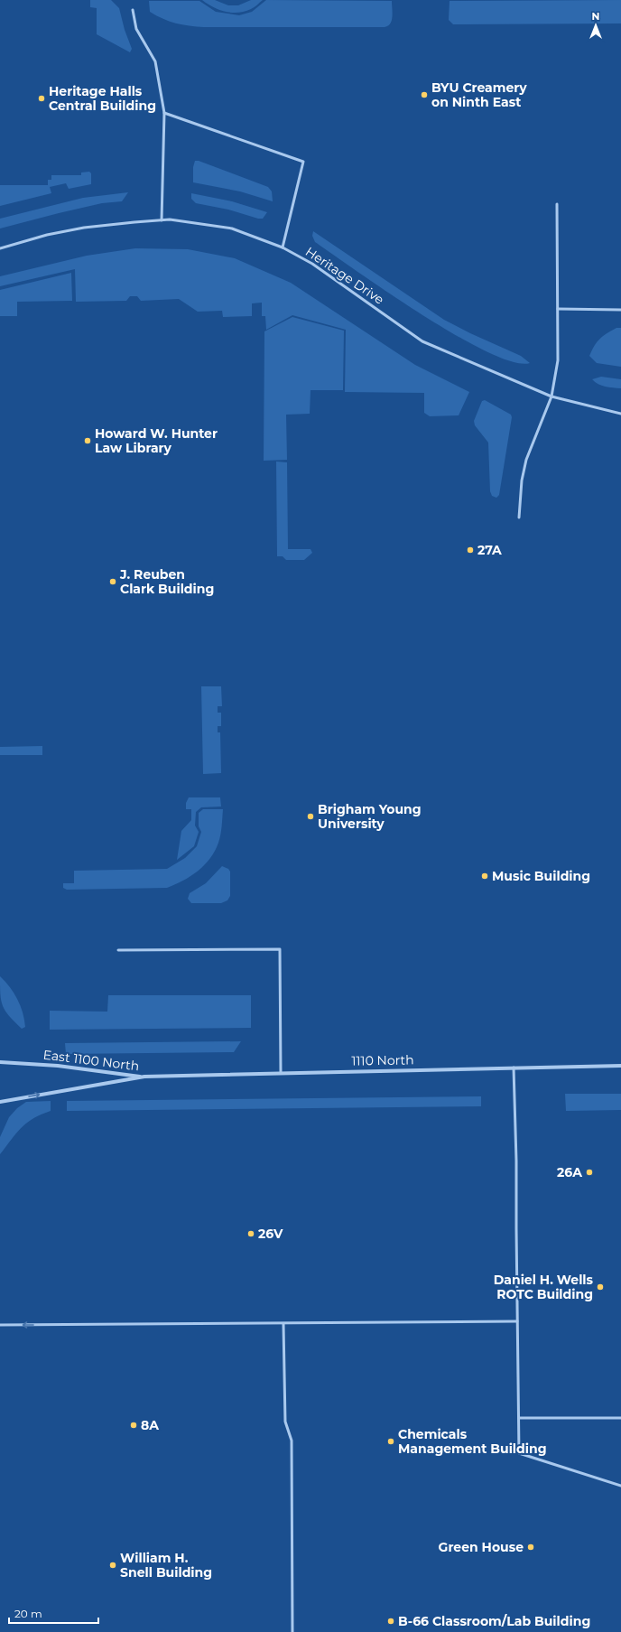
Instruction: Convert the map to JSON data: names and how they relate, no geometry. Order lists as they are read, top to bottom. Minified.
{"streets":{"street":["East 1100 North","1110 North"],"lane":["Heritage Drive"]},"crossings":[["East 1100 North","1110 North"]],"places":["BYU Creamery on Ninth East","Heritage Halls Central Building","Howard W. Hunter Law Library","27A","J. Reuben Clark Building","Brigham Young University","Music Building","26A","26V","Daniel H. Wells ROTC Building","8A","Chemicals Management Building","Green House","William H. Snell Building","B-66 Classroom/Lab Building"],"scale_bar":"20 m","north":"top"}
